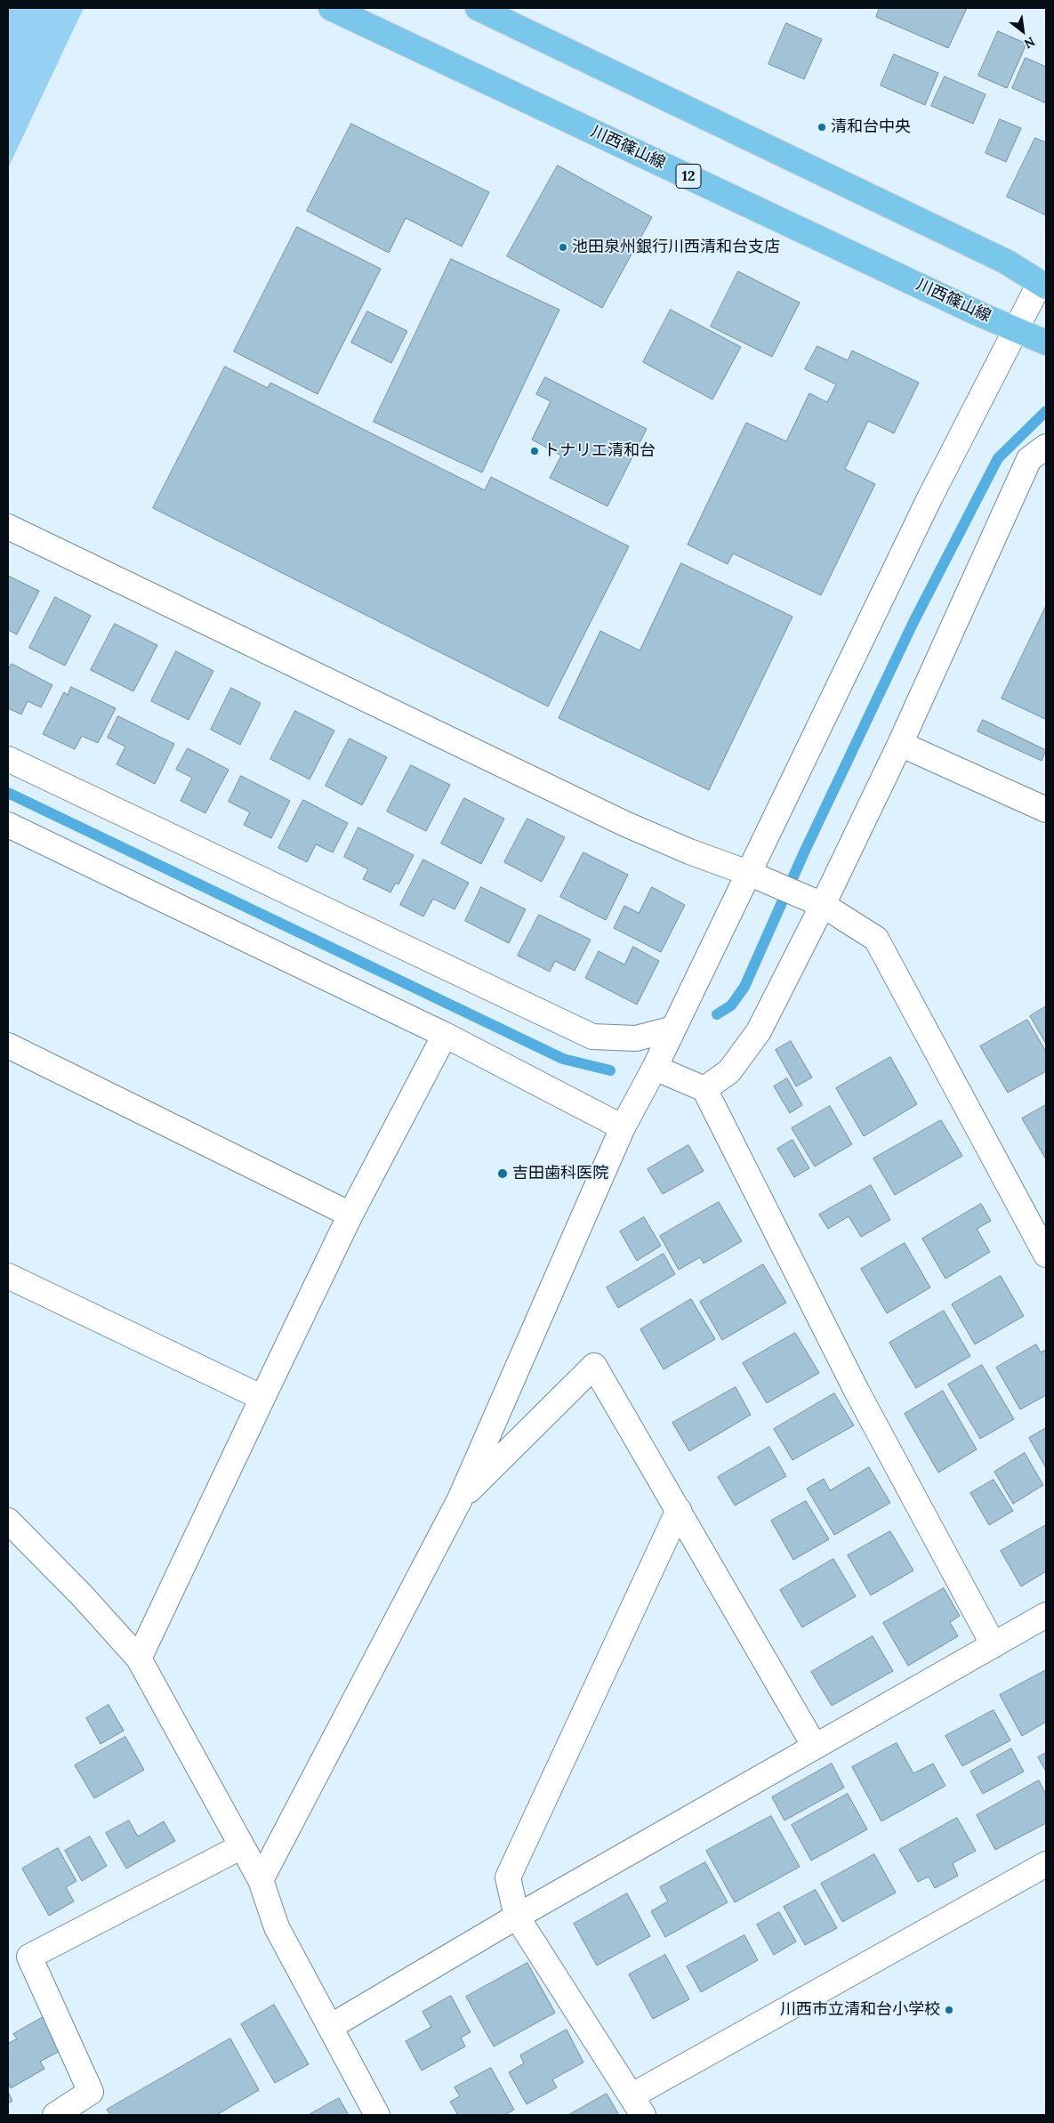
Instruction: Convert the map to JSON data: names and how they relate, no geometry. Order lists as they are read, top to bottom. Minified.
{"streets":{"main road":["川西篠山線","12"]},"places":["清和台中央","池田泉州銀行川西清和台支店","トナリエ清和台","吉田歯科医院","川西市立清和台小学校"],"north":"bottom right"}
